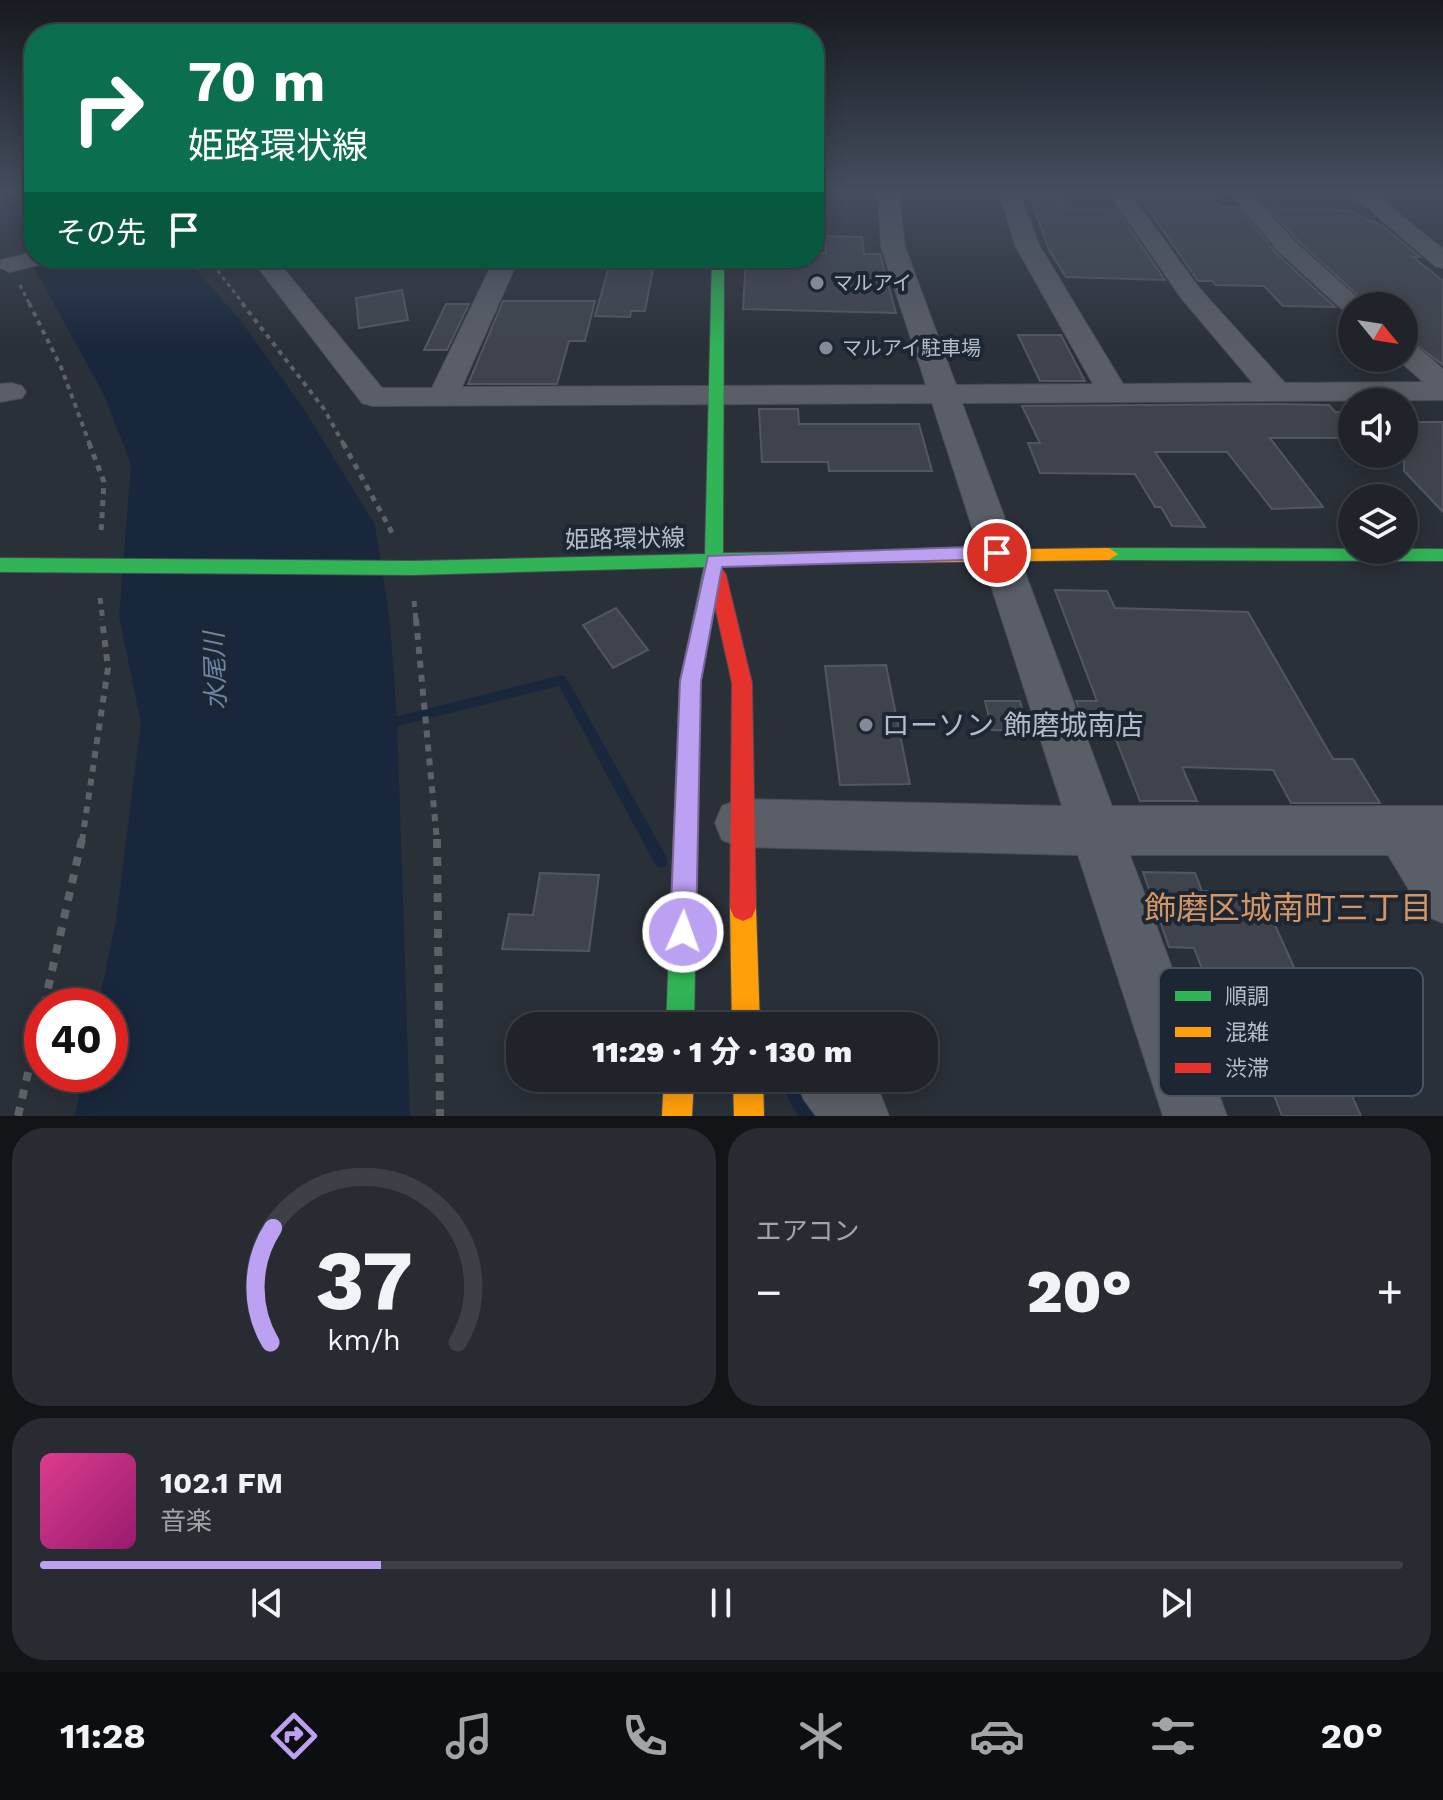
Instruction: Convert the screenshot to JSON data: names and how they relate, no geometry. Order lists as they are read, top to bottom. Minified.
{"streets":{"street":["姫路環状線"]},"districts":["飾磨区城南町三丁目"],"water":["水尾川"],"places":["マルアイ","マルアイ駐車場","ローソン 飾磨城南店"],"legend":["順調","混雑","渋滞"],"north":"bottom right","page":{"turn":["70 m","姫路環状線"],"then":"その先","limit":"40","trip":"11:29 · 1 分 · 130 m","tile":"エアコン","heat":["−","20°","+"],"song":["102.1 FM","音楽"],"tabs":["11:28","20°"],"gauge":["37","km/h"]}}
